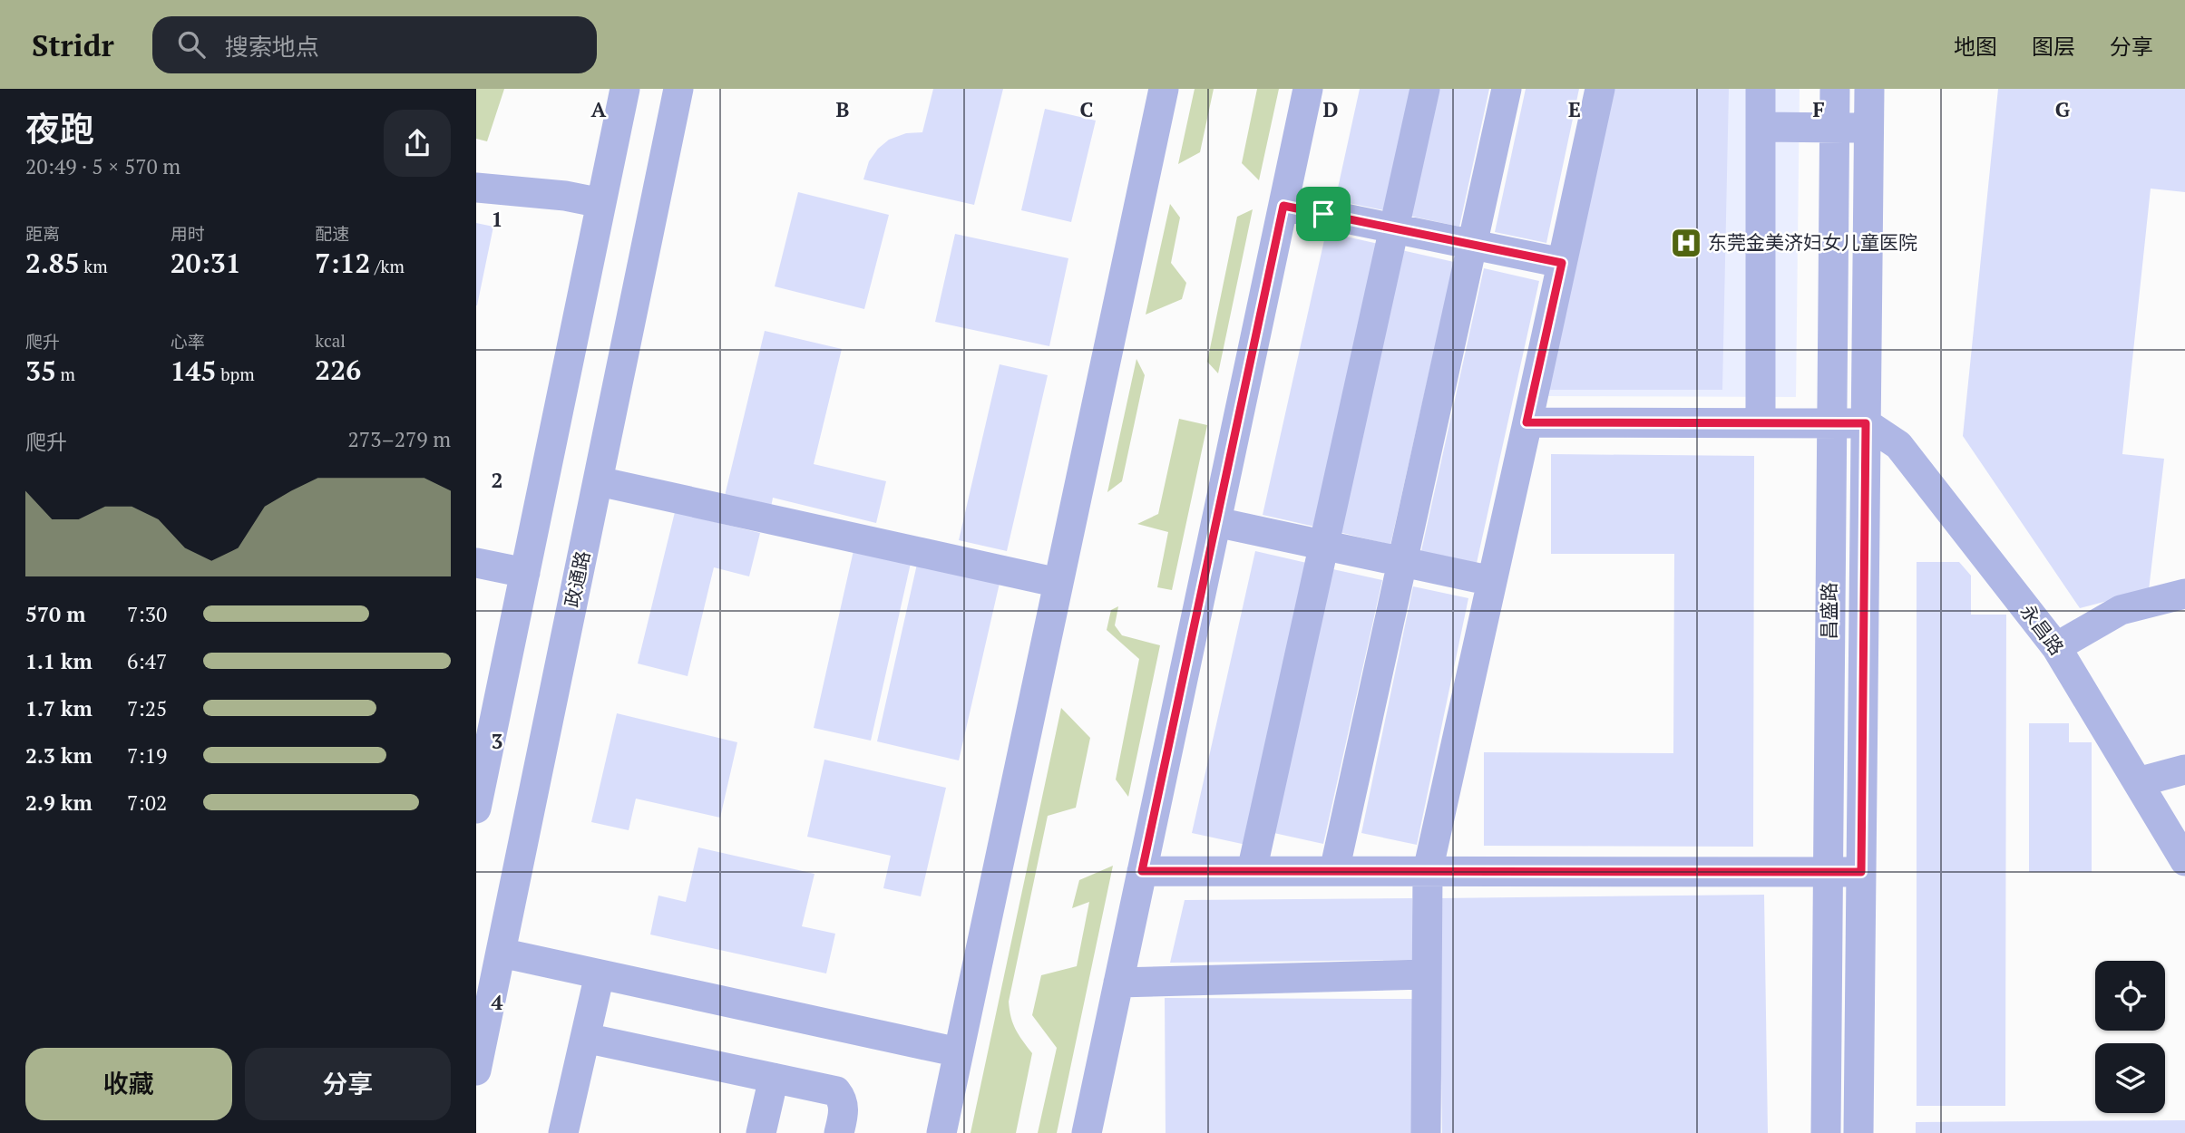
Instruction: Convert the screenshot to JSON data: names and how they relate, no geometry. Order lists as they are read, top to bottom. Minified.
{"streets":{"street":["政通路","昌盛路","永昌路"]},"crossings":[["昌盛路","永昌路"]],"places":{"hospital":["东莞金美济妇女儿童医院"]},"page":{"header":"Stridr","search":"搜索地点","nav":["地图","图层","分享"],"heading":["夜跑","20:49 · 5 × 570 m"],"stats":[["距离","2.85 km"],["用时","20:31"],["配速","7:12 /km"],["爬升","35 m"],["心率","145 bpm"],["kcal","226"]],"chart":["爬升","273–279 m"],"list":[{"name":"570 m","note":"7:30"},{"name":"1.1 km","note":"6:47"},{"name":"1.7 km","note":"7:25"},{"name":"2.3 km","note":"7:19"},{"name":"2.9 km","note":"7:02"}],"buttons":["收藏","分享"]},"grid":{"columns":["A","B","C","D","E","F","G"],"rows":["1","2","3","4"]}}
